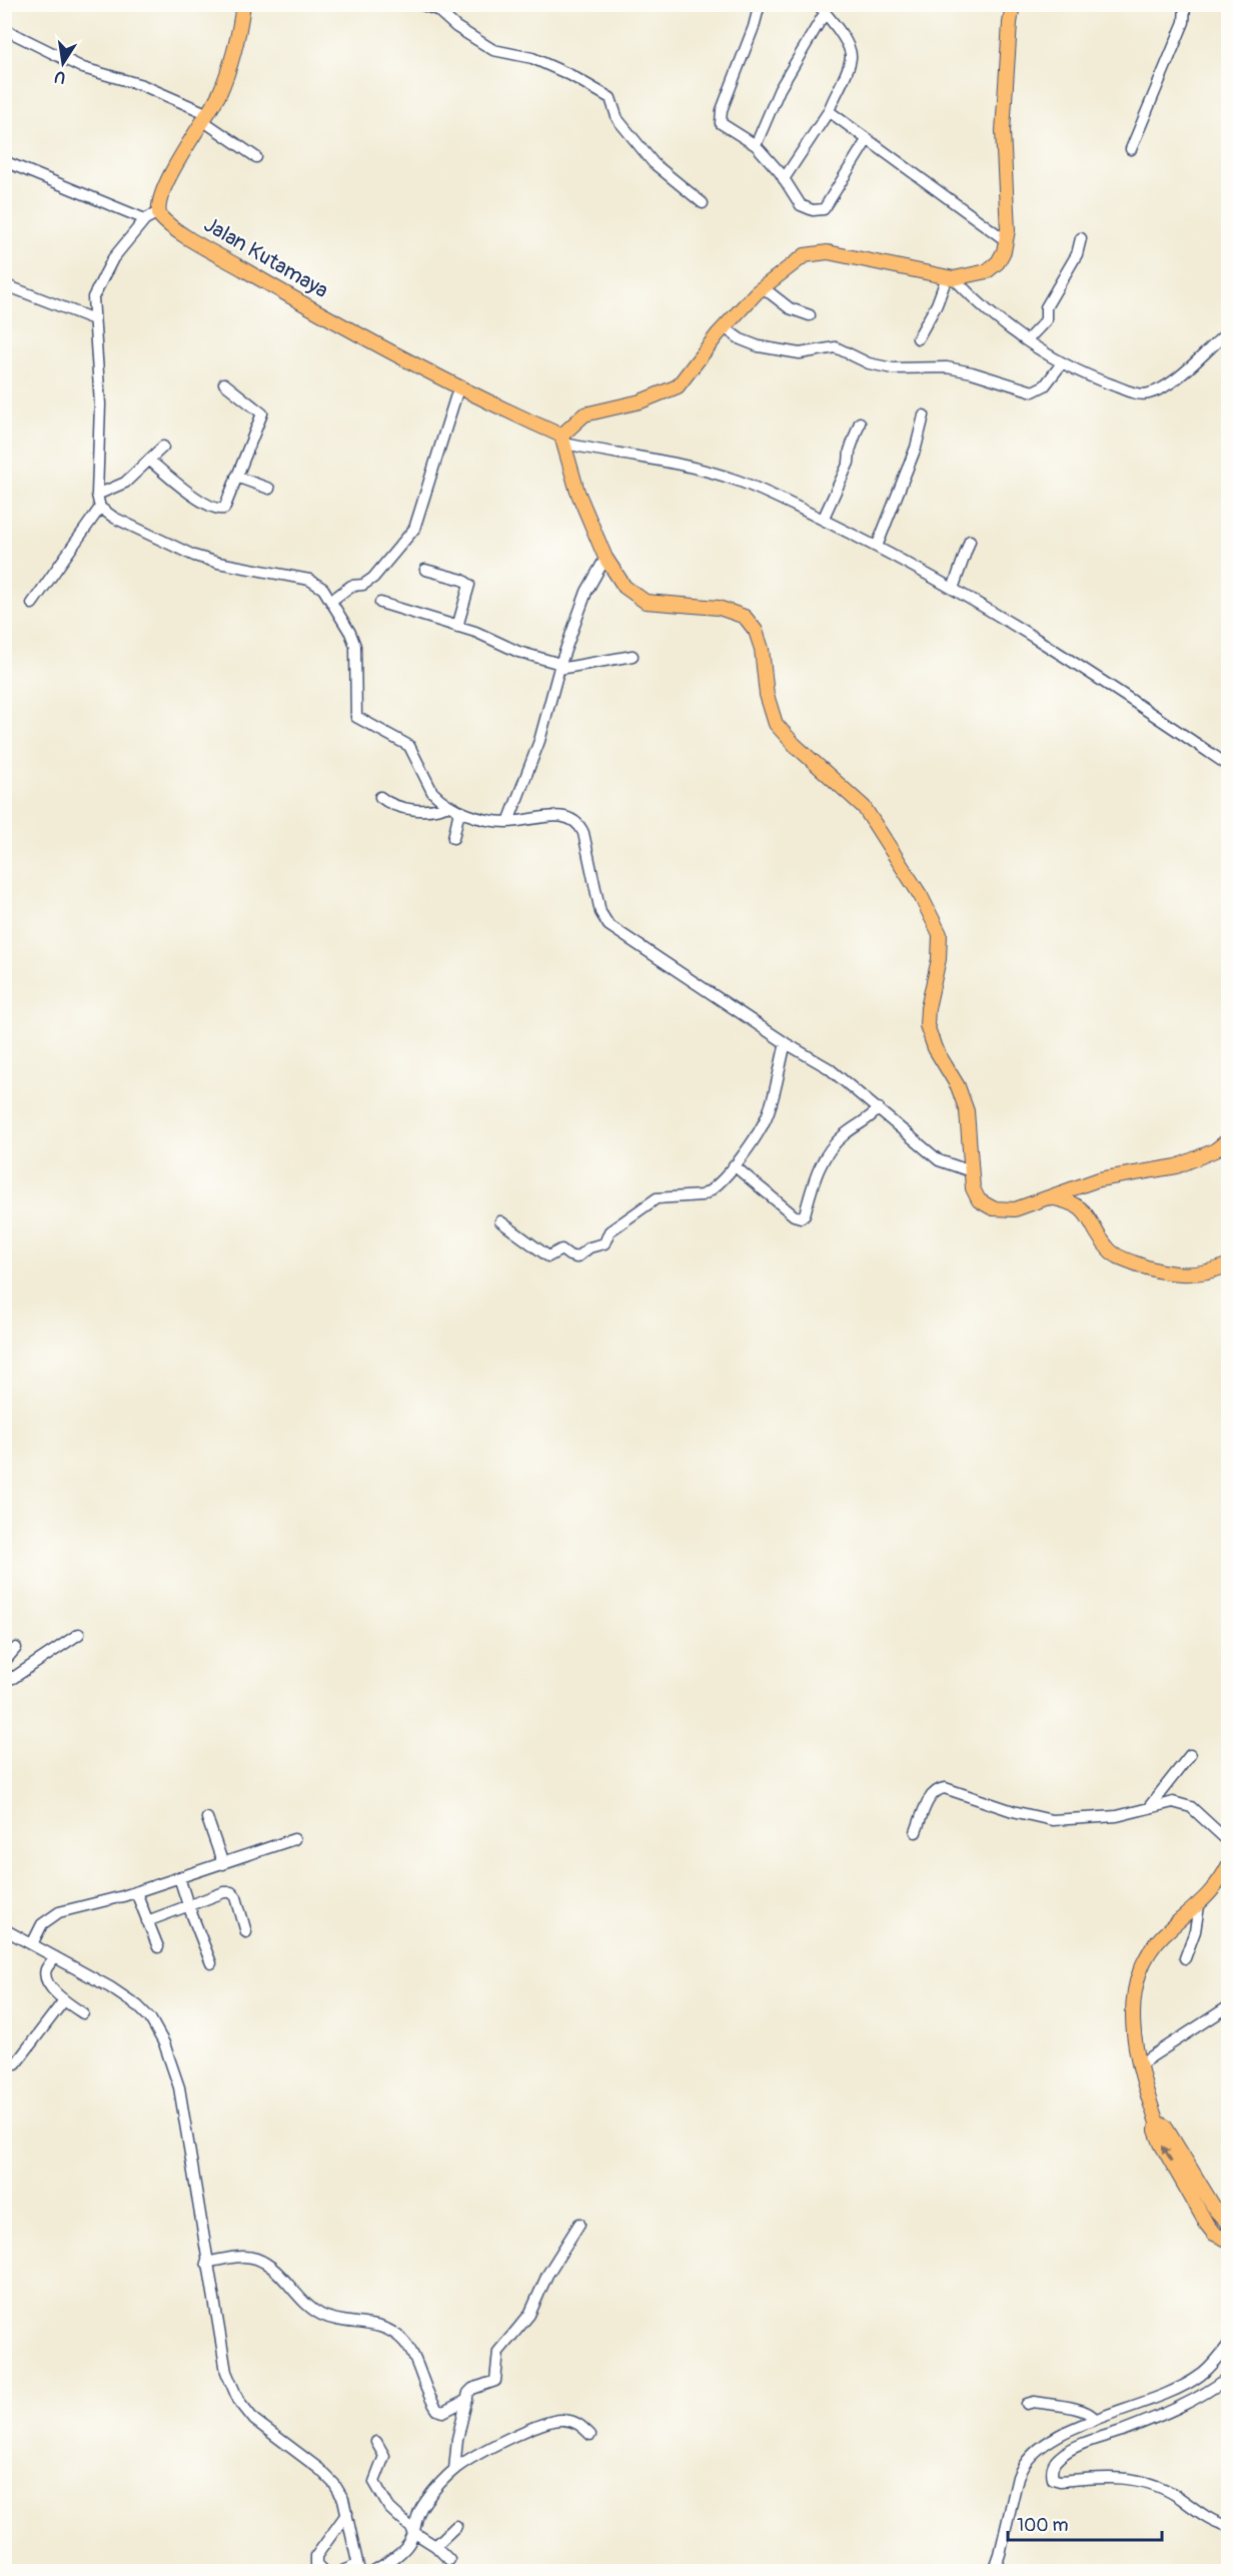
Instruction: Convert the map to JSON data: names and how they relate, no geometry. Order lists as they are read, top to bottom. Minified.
{"streets":{"main road":["Jalan Kutamaya"]},"scale_bar":"100 m","north":"bottom"}
